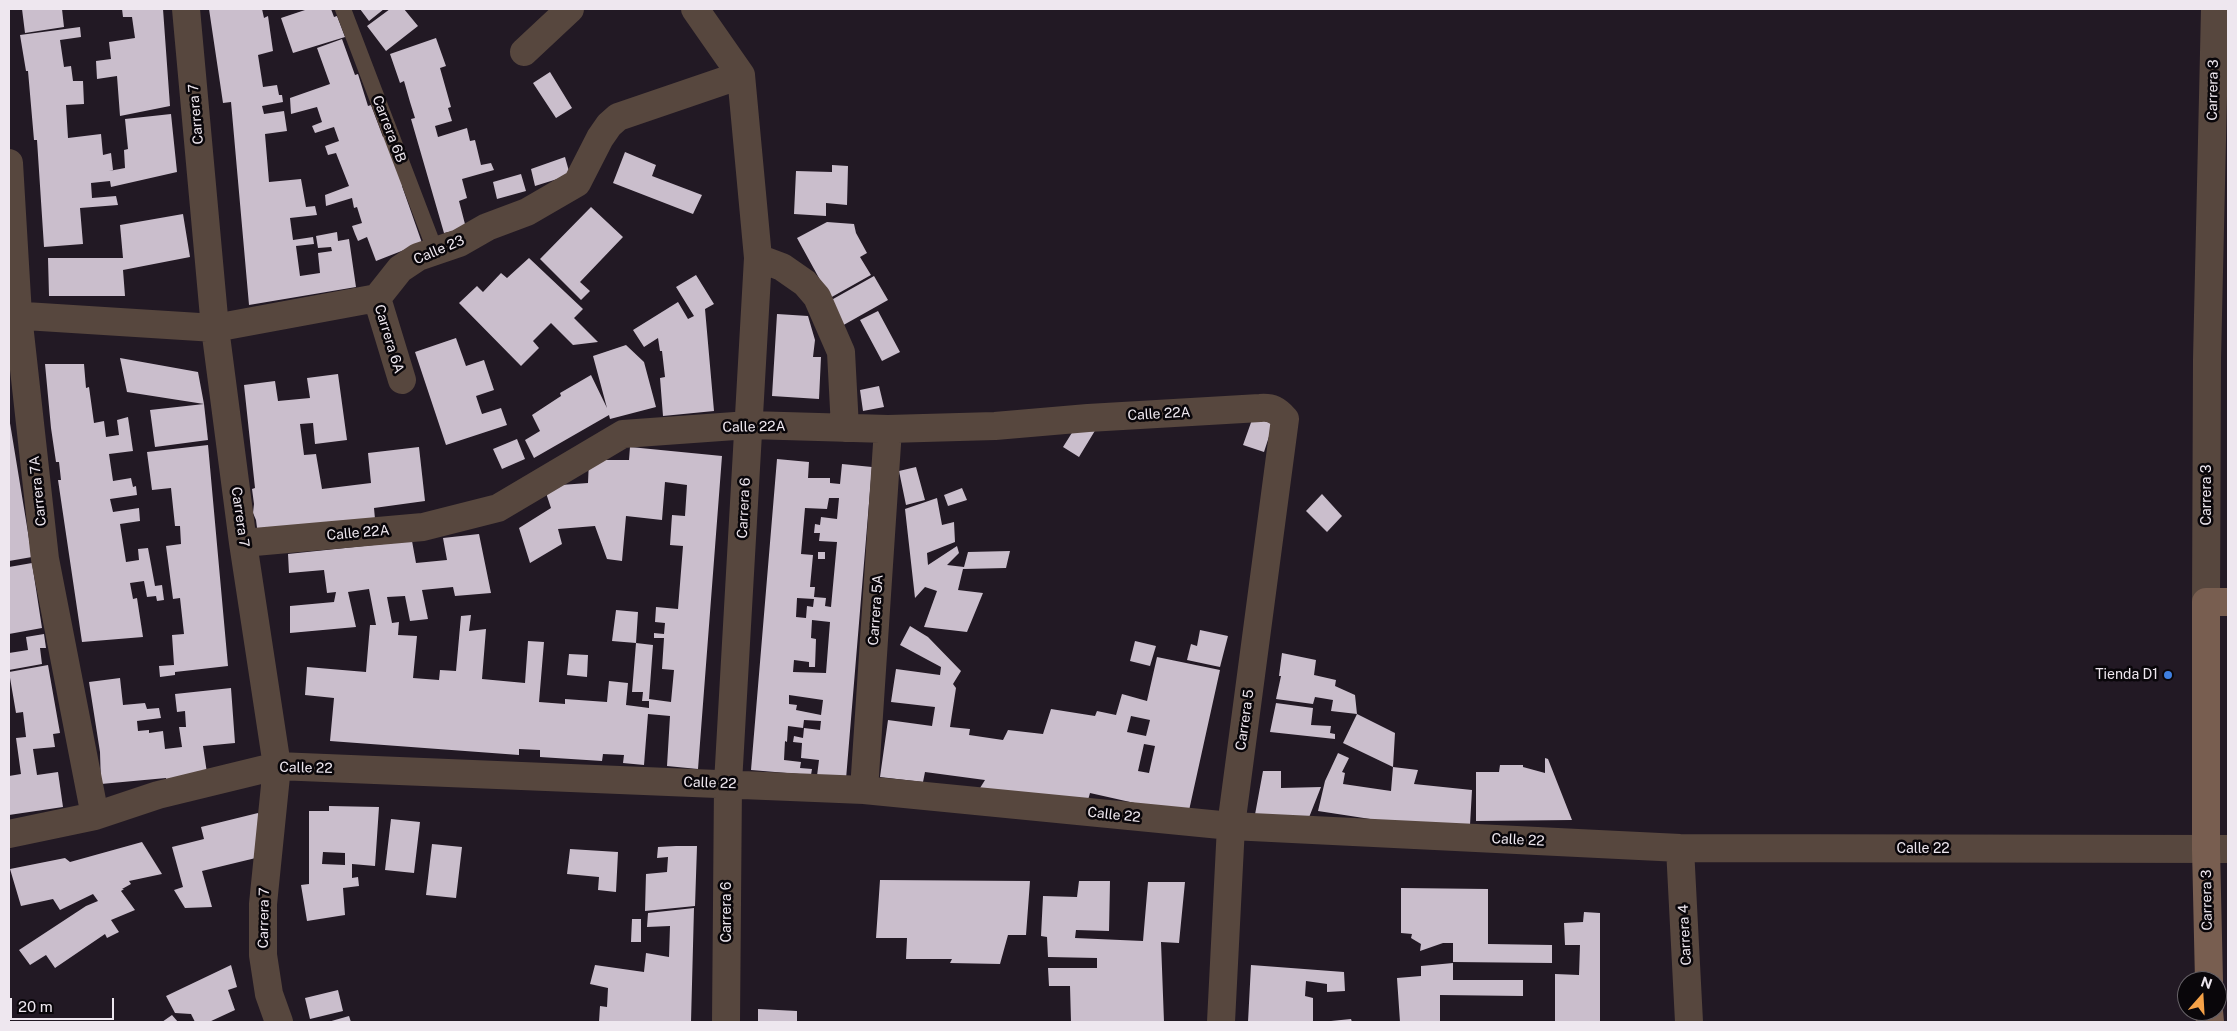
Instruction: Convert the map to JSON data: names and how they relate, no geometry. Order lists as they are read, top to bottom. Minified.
{"streets":{"main road":["Carrera 3"],"street":["Carrera 7","Calle 23","Carrera 6A","Calle 22A","Carrera 7A","Carrera 6","Carrera 5A","Carrera 5","Calle 22","Carrera 4"],"lane":["Carrera 6B"]},"crossings":[["Carrera 3","Calle 22"],["Carrera 7","Calle 22A"],["Carrera 7","Calle 22"],["Carrera 6B","Calle 23"],["Calle 23","Carrera 6A"],["Calle 23","Carrera 6"],["Calle 22A","Carrera 6"],["Calle 22A","Carrera 5A"],["Calle 22A","Carrera 5"],["Carrera 7A","Calle 22"],["Carrera 6","Calle 22"],["Carrera 5A","Calle 22"],["Carrera 5","Calle 22"],["Calle 22","Carrera 4"]],"places":["Tienda D1"],"scale_bar":"20 m","north":"top"}
